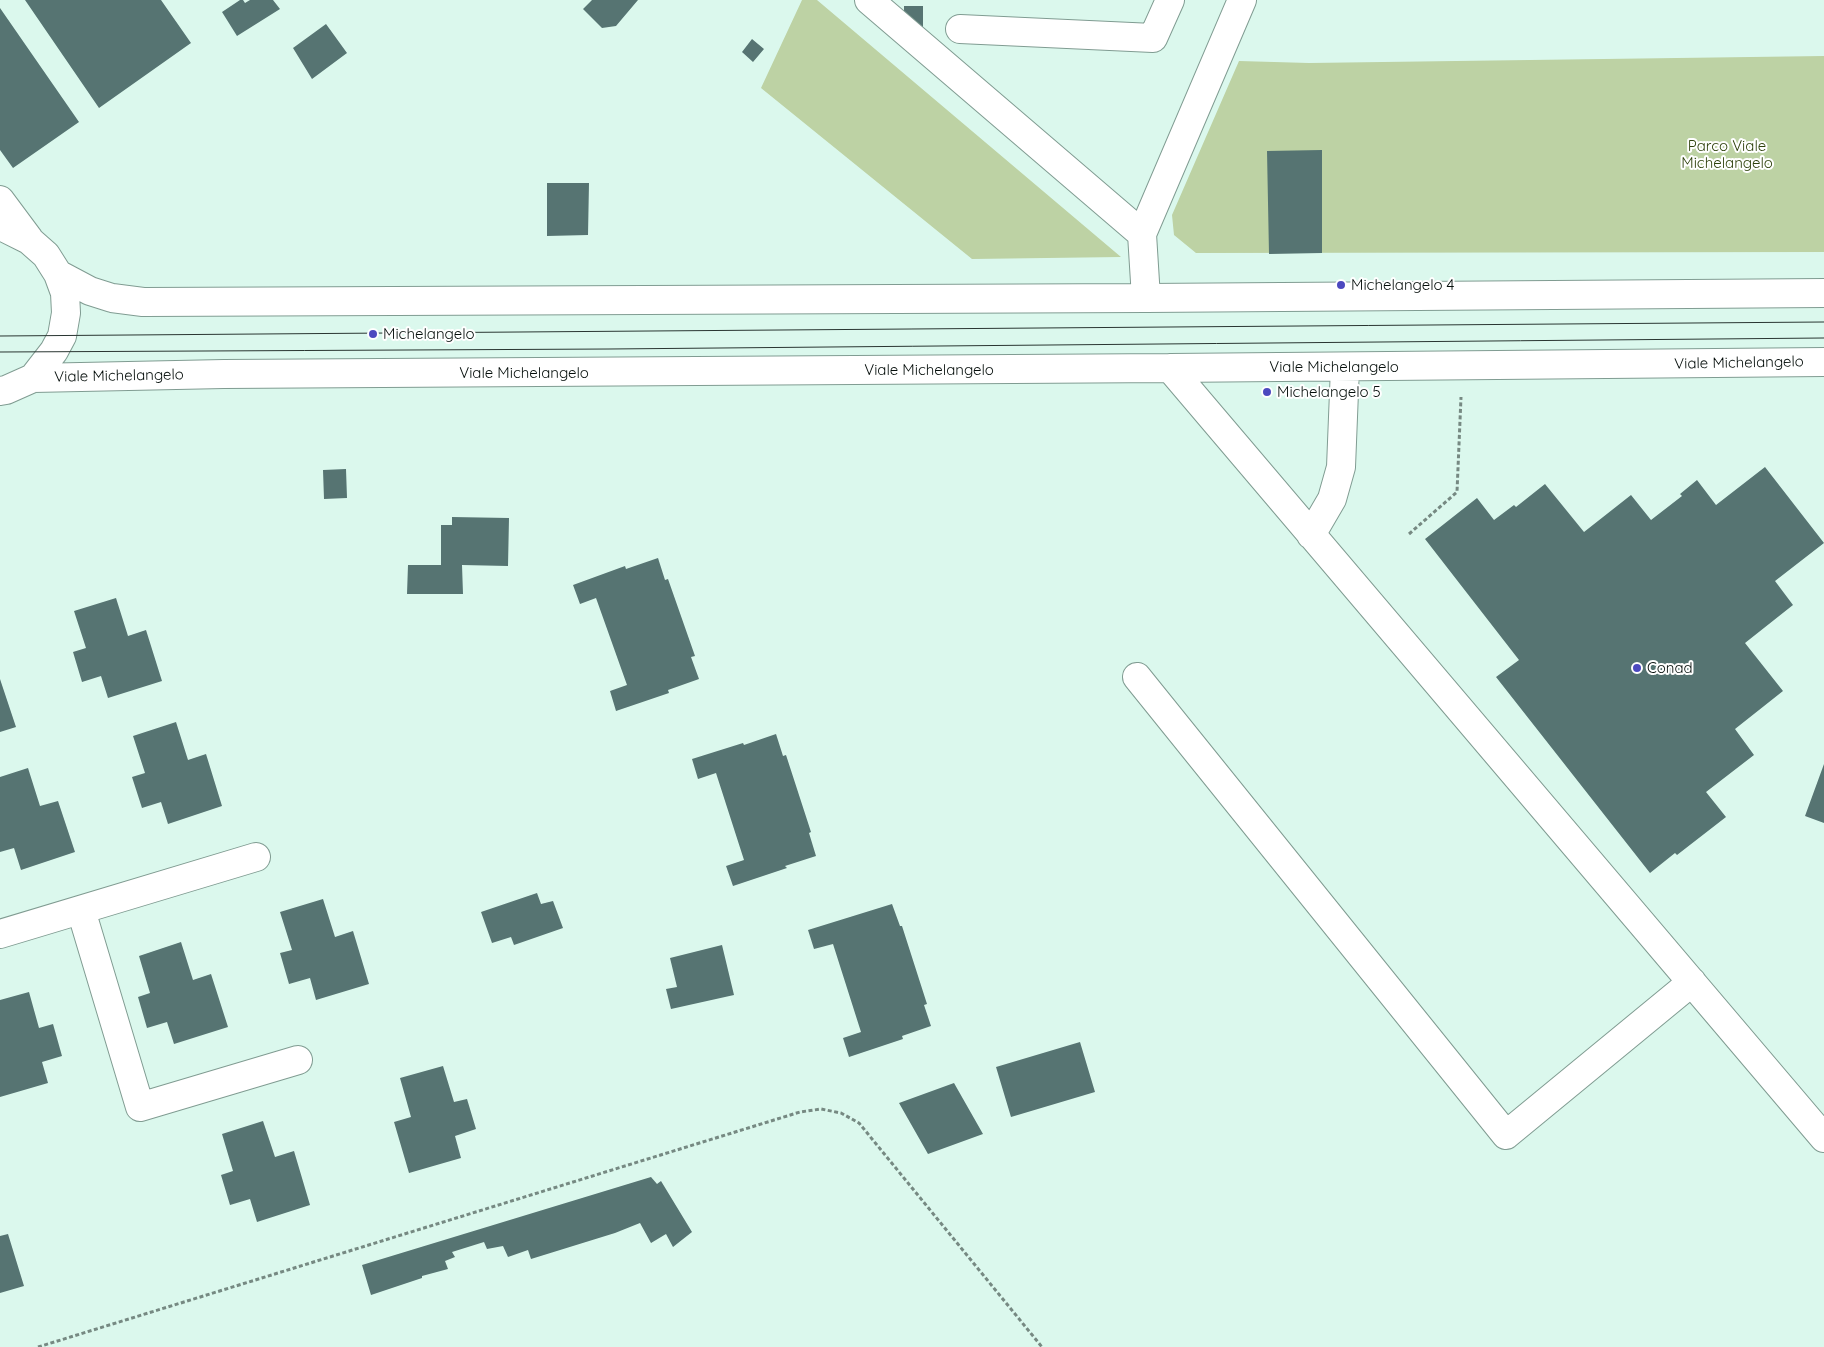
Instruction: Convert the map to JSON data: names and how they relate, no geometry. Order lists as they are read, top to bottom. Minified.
{"streets":{"street":["Viale Michelangelo"]},"parks":["Parco Viale Michelangelo"],"places":["Michelangelo 4","Michelangelo","Michelangelo 5","Conad"]}
